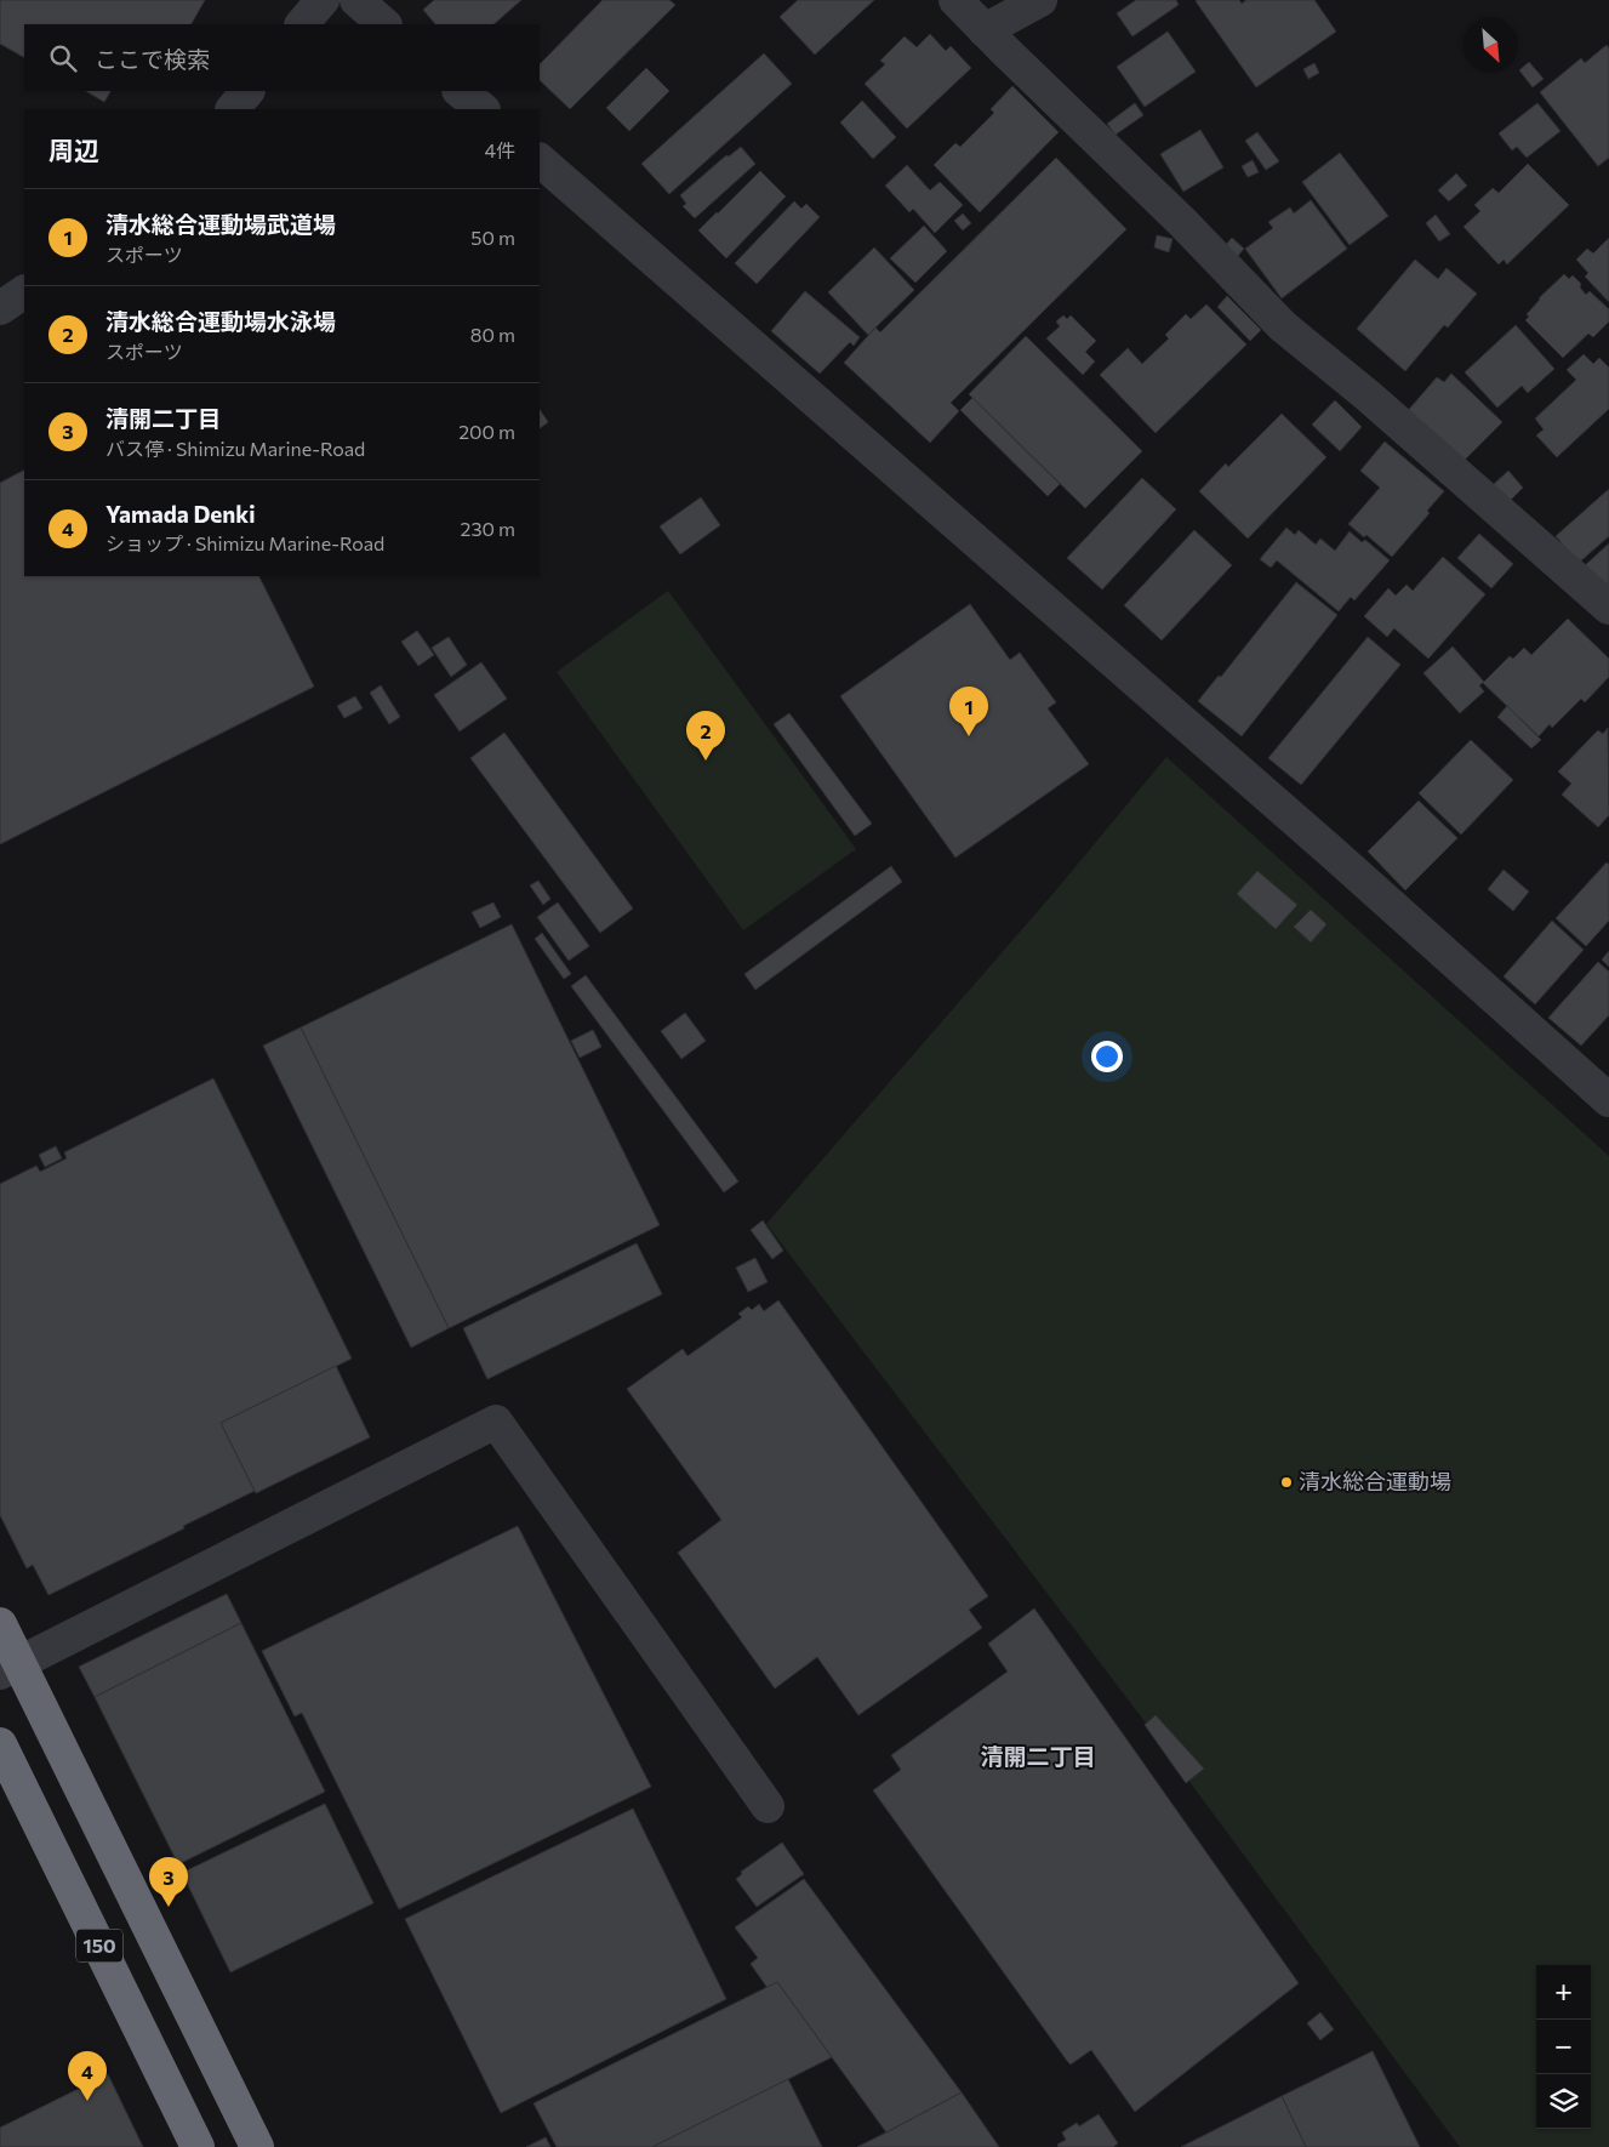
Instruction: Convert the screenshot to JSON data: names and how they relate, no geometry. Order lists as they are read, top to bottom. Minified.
{"streets":{"highway":["150"]},"districts":["清開二丁目"],"places":["清水総合運動場"],"north":"bottom right","page":{"search":"ここで検索","heading":["周辺","4件"],"list":[{"mark":"1","name":"清水総合運動場武道場","note":"スポーツ","value":"50 m"},{"mark":"2","name":"清水総合運動場水泳場","note":"スポーツ","value":"80 m"},{"mark":"3","name":"清開二丁目","note":"バス停 · Shimizu Marine-Road","value":"200 m"},{"mark":"4","name":"Yamada Denki","note":"ショップ · Shimizu Marine-Road","value":"230 m"}],"pins":["1","2","3","4"],"map_buttons":["+","−"]}}
